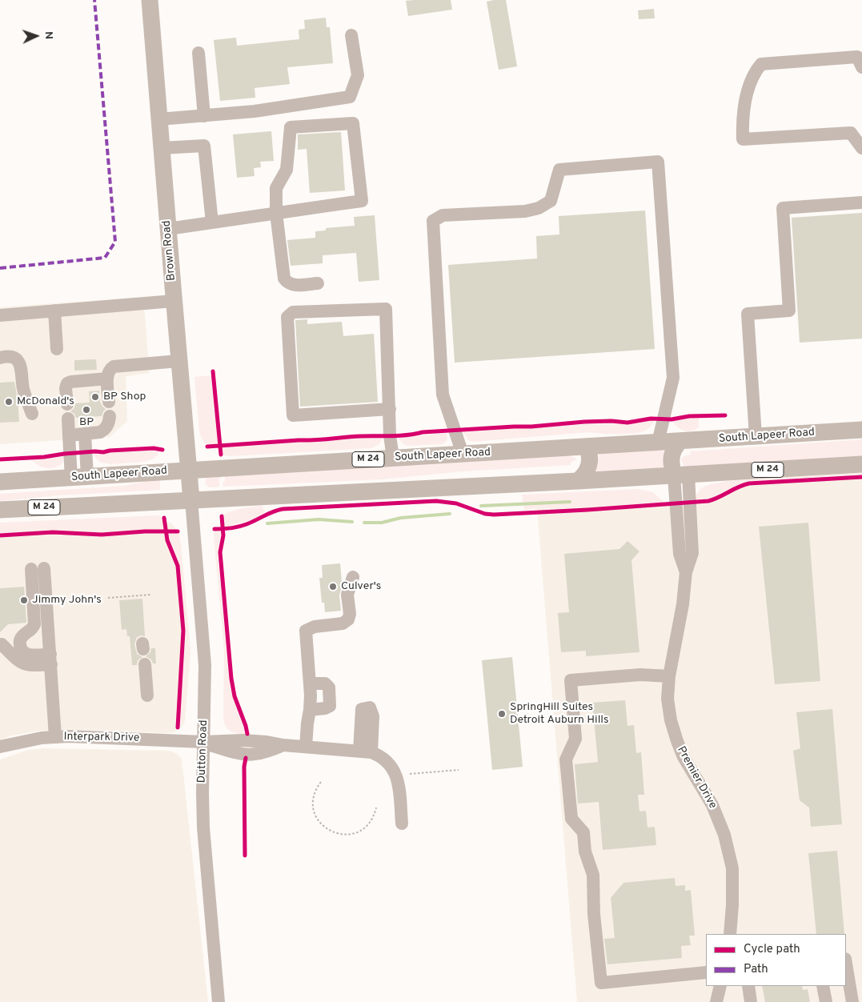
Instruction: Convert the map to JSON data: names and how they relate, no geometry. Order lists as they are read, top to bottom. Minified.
{"streets":{"main road":["Brown Road","South Lapeer Road","M 24"],"street":["Interpark Drive","Dutton Road","Premier Drive"]},"crossings":[["Brown Road","South Lapeer Road"],["Brown Road","M 24"],["Brown Road","Dutton Road"],["M 24","Dutton Road"],["M 24","Premier Drive"],["Interpark Drive","Dutton Road"]],"places":["BP Shop","McDonald's","BP","Culver's","Jimmy John's","SpringHill Suites Detroit Auburn Hills"],"legend":["Cycle path","Path"],"north":"right"}
